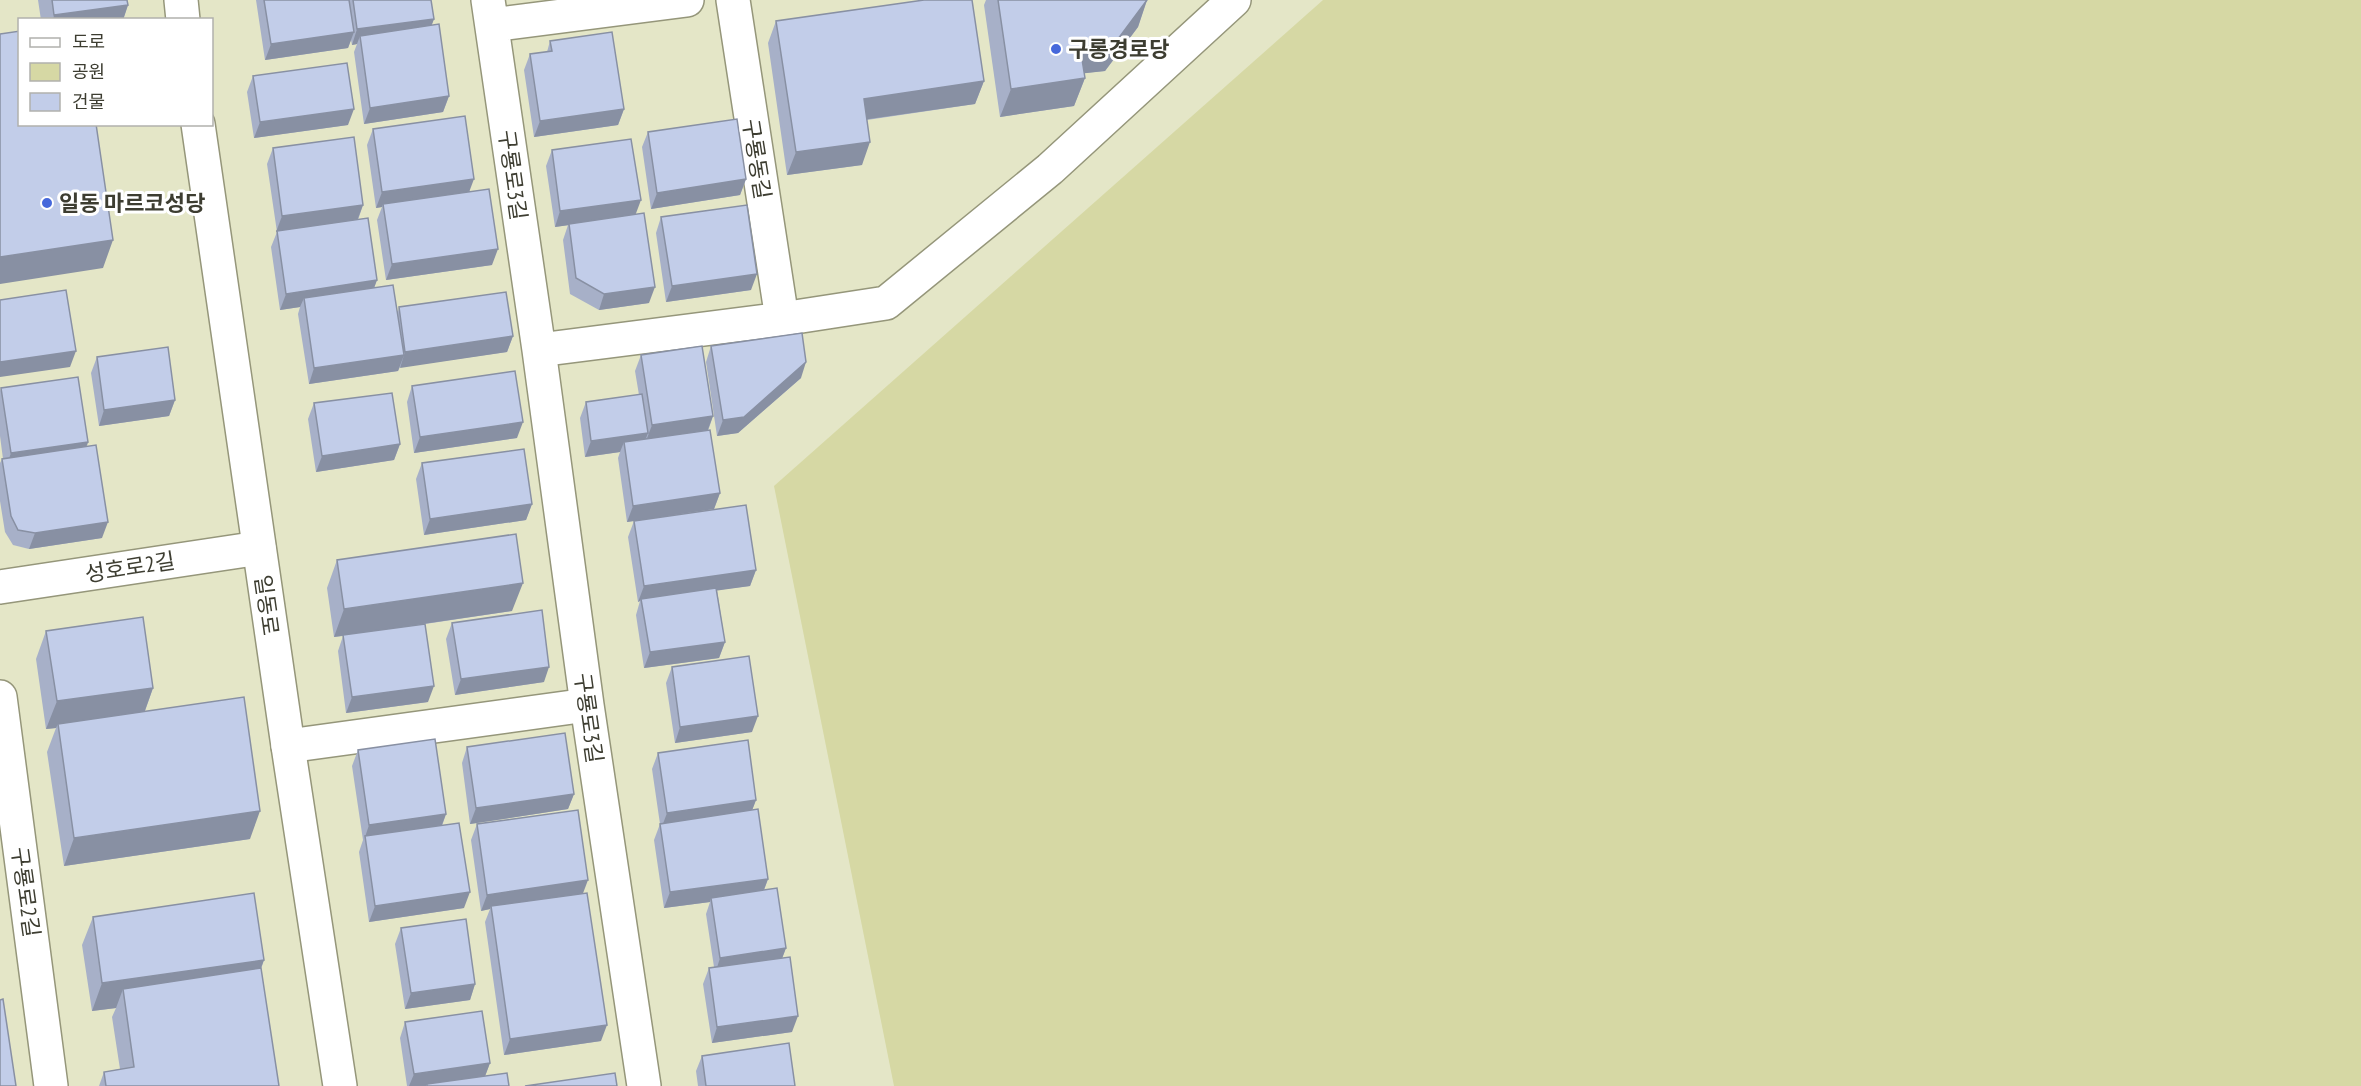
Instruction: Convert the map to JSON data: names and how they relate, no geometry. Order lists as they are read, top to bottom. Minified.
{"streets":{"street":["구룡동길","구룡로3길","성호로2길","일동로","구룡로2길"]},"crossings":[["성호로2길","일동로"]],"places":["구롱경로당","일동 마르코성당"],"legend":["도로","공원","건물"]}
